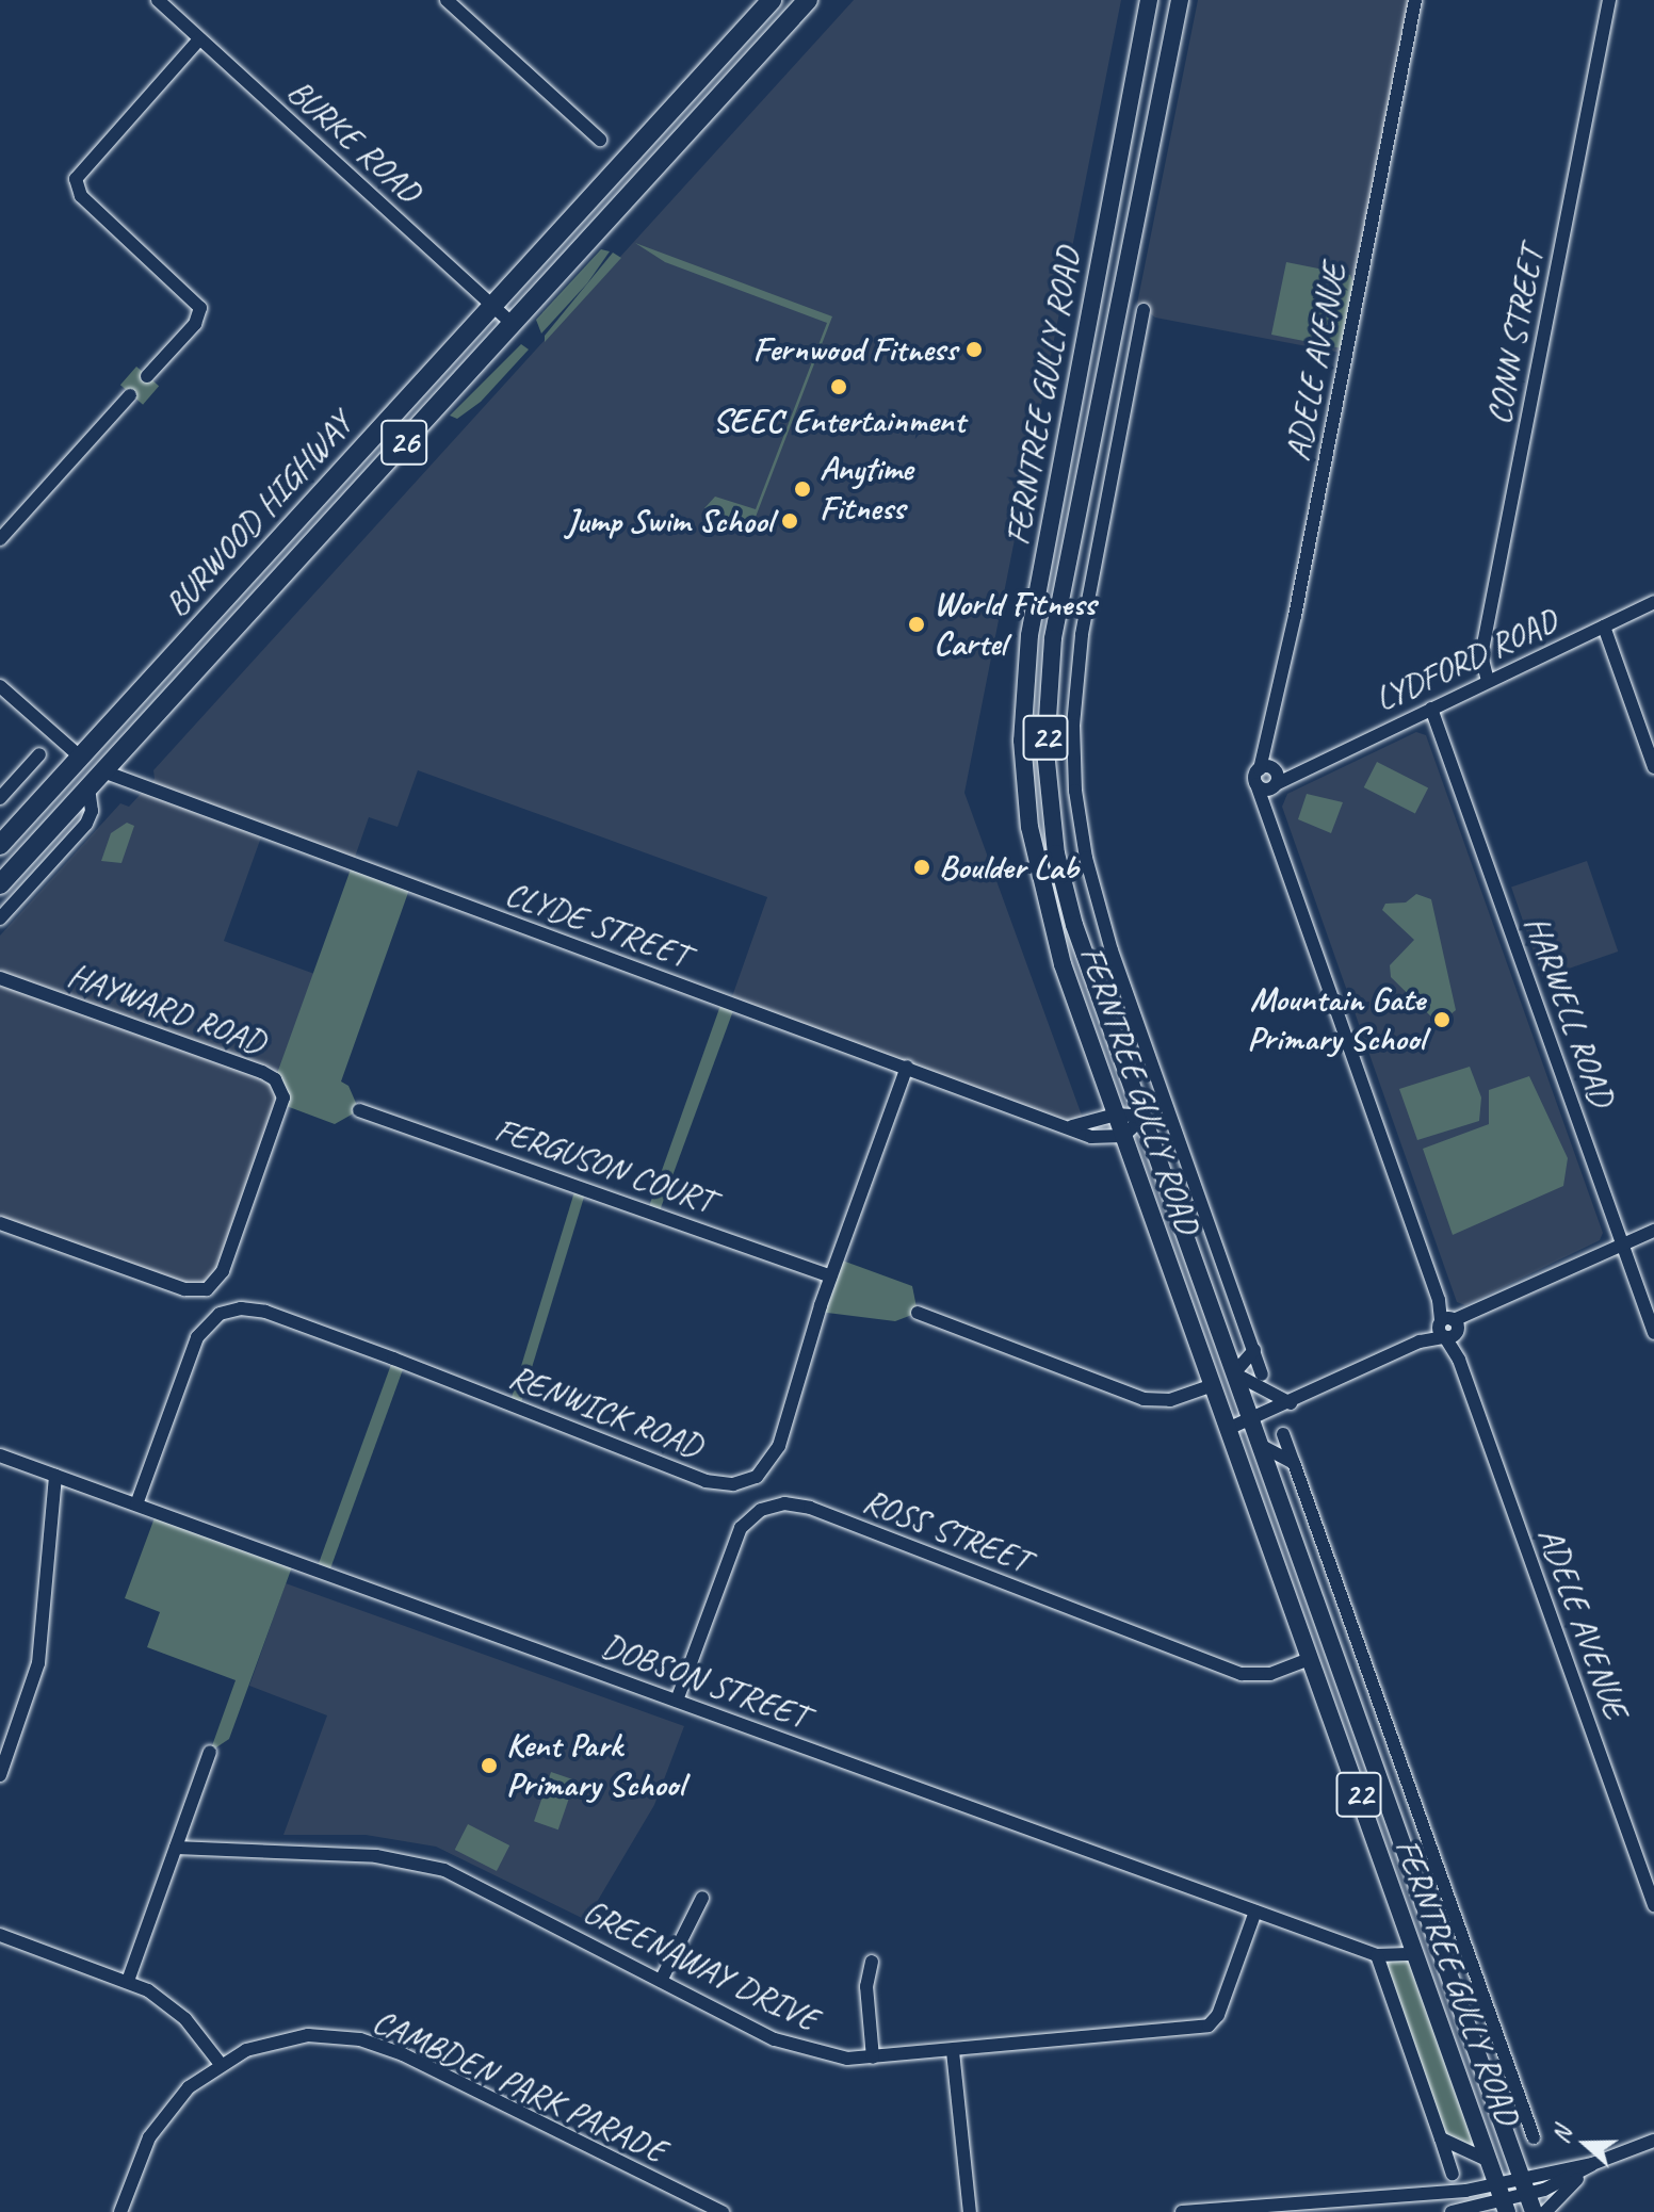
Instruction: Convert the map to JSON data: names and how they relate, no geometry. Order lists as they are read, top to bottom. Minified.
{"streets":{"highway":["26","BURWOOD HIGHWAY"],"main road":["FERNTREE GULLY ROAD","22"],"street":["BURKE ROAD","CONN STREET","ADELE AVENUE","LYDFORD ROAD","CLYDE STREET","HAYWARD ROAD","HARWELL ROAD","FERGUSON COURT","RENWICK ROAD","ROSS STREET","DOBSON STREET","GREENAWAY DRIVE","CAMBDEN PARK PARADE"]},"crossings":[["BURKE ROAD","BURWOOD HIGHWAY"],["CONN STREET","LYDFORD ROAD"],["ADELE AVENUE","LYDFORD ROAD"],["FERNTREE GULLY ROAD","CLYDE STREET"],["FERNTREE GULLY ROAD","ROSS STREET"],["FERNTREE GULLY ROAD","DOBSON STREET"],["BURWOOD HIGHWAY","CLYDE STREET"],["LYDFORD ROAD","HARWELL ROAD"],["CLYDE STREET","RENWICK ROAD"],["FERGUSON COURT","RENWICK ROAD"],["RENWICK ROAD","DOBSON STREET"],["ROSS STREET","DOBSON STREET"],["DOBSON STREET","GREENAWAY DRIVE"]],"places":["Fernwood Fitness","SEEC Entertainment","Anytime Fitness","Jump Swim School","World Fitness Cartel","Boulder Lab","Mountain Gate Primary School","Kent Park Primary School"],"north":"left"}
